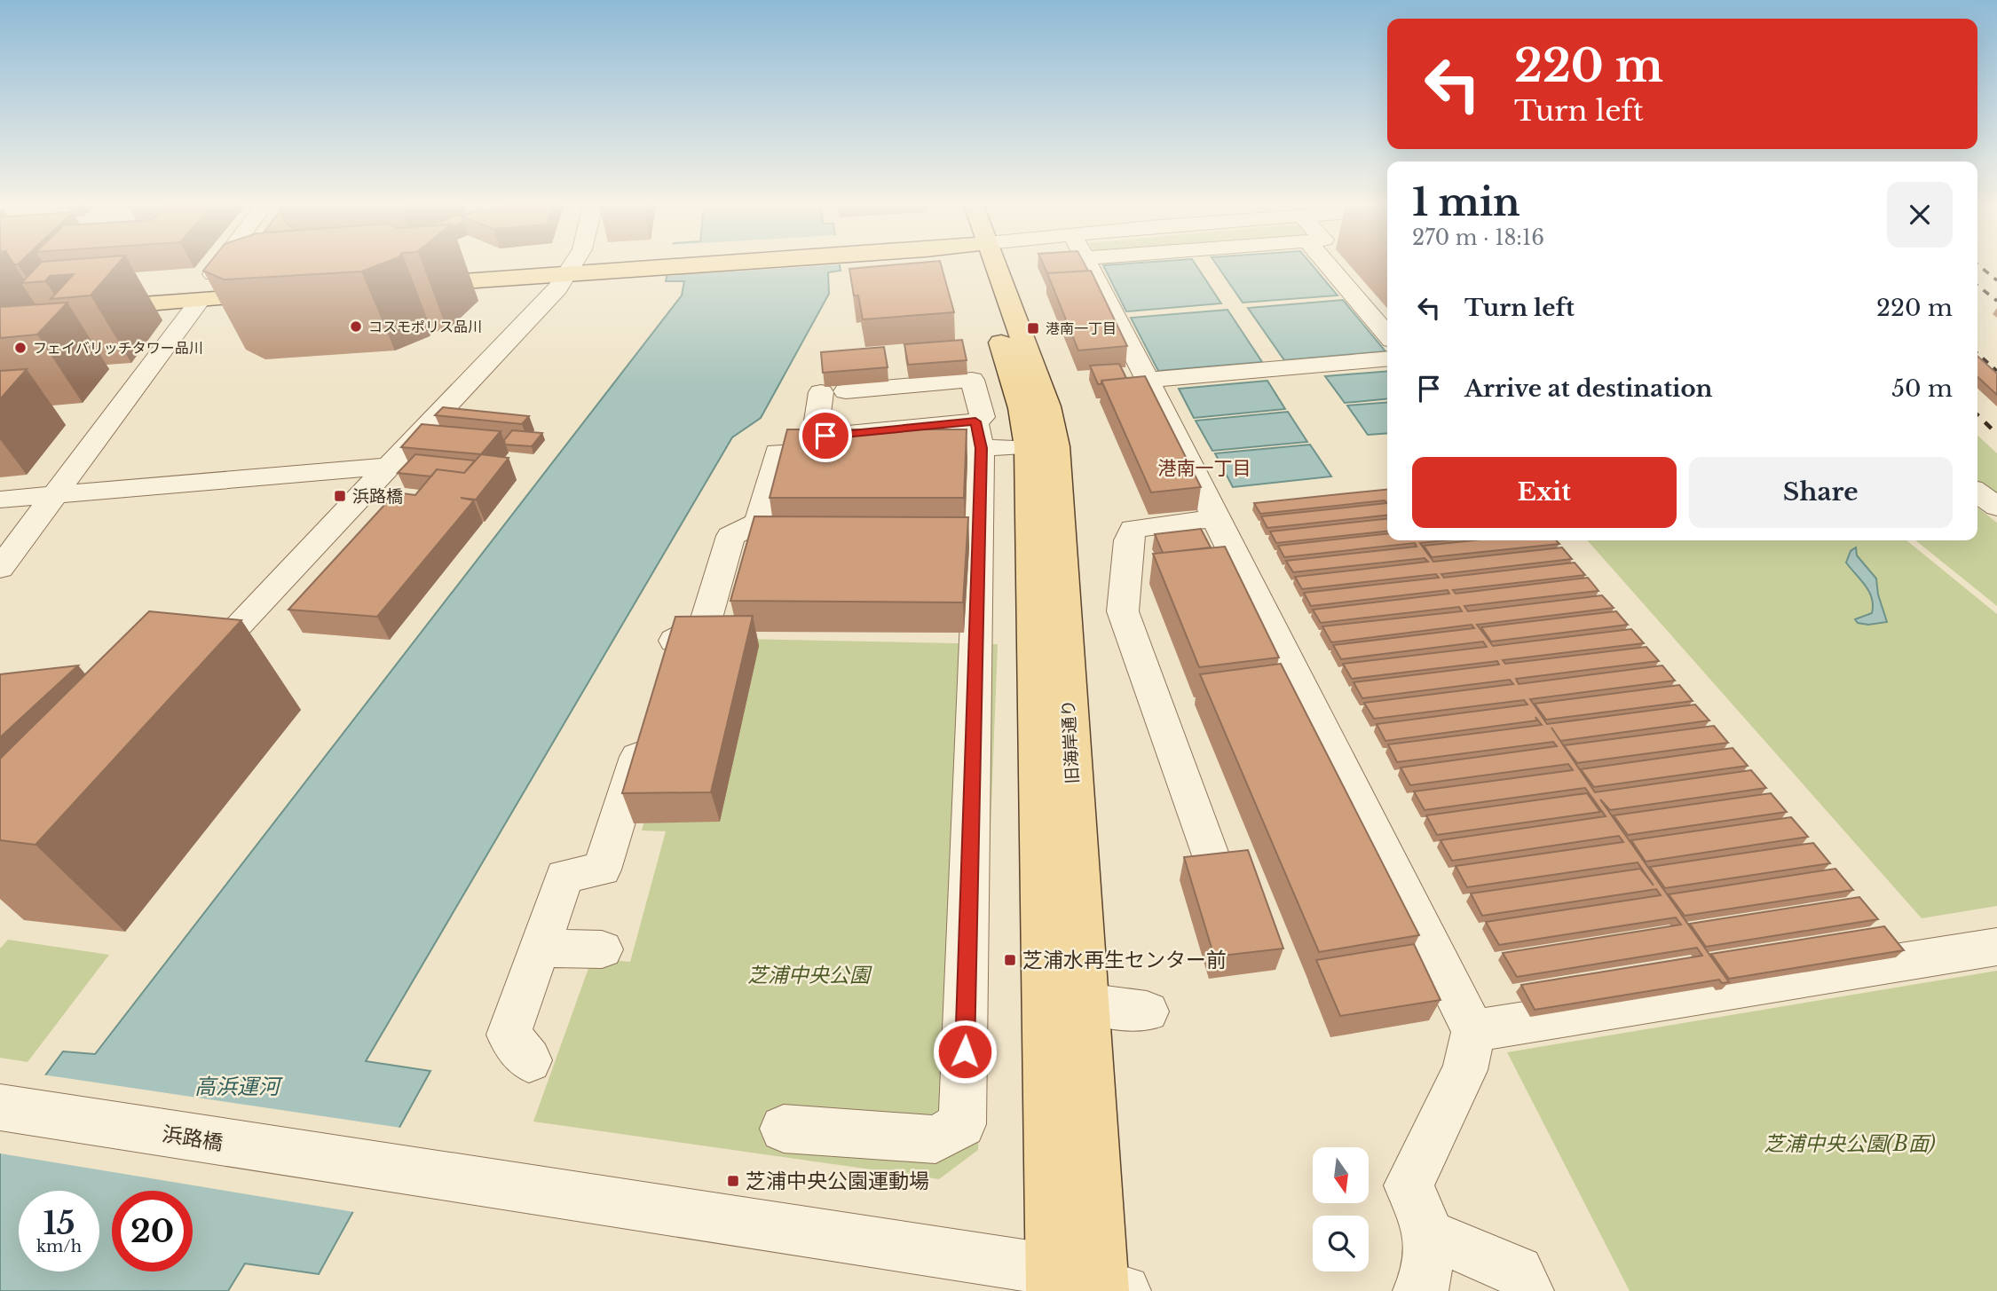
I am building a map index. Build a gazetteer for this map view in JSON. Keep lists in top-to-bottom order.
{
  "streets": {
    "main road": ["旧海岸通り"],
    "street": ["浜路橋"]
  },
  "crossings": [
    ["旧海岸通り", "浜路橋"]
  ],
  "districts": ["港南一丁目"],
  "water": ["高浜運河"],
  "parks": ["芝浦中央公園", "芝浦中央公園(B面)"],
  "places": {
    "other": ["コスモポリス品川", "フェイバリッチタワー品川"],
    "transit": [
      "港南一丁目",
      "浜路橋",
      "芝浦水再生センター前",
      "芝浦中央公園運動場"
    ]
  },
  "north": "bottom",
  "page": {
    "turn": ["220 m", "Turn left"],
    "heading": ["1 min", "270 m · 18:16"],
    "list": [
      {
        "name": "Turn left",
        "value": "220 m"
      },
      {
        "name": "Arrive at destination",
        "value": "50 m"
      }
    ],
    "buttons": ["Exit", "Share"],
    "speed": "15 km/h",
    "limit": "20"
  }
}
